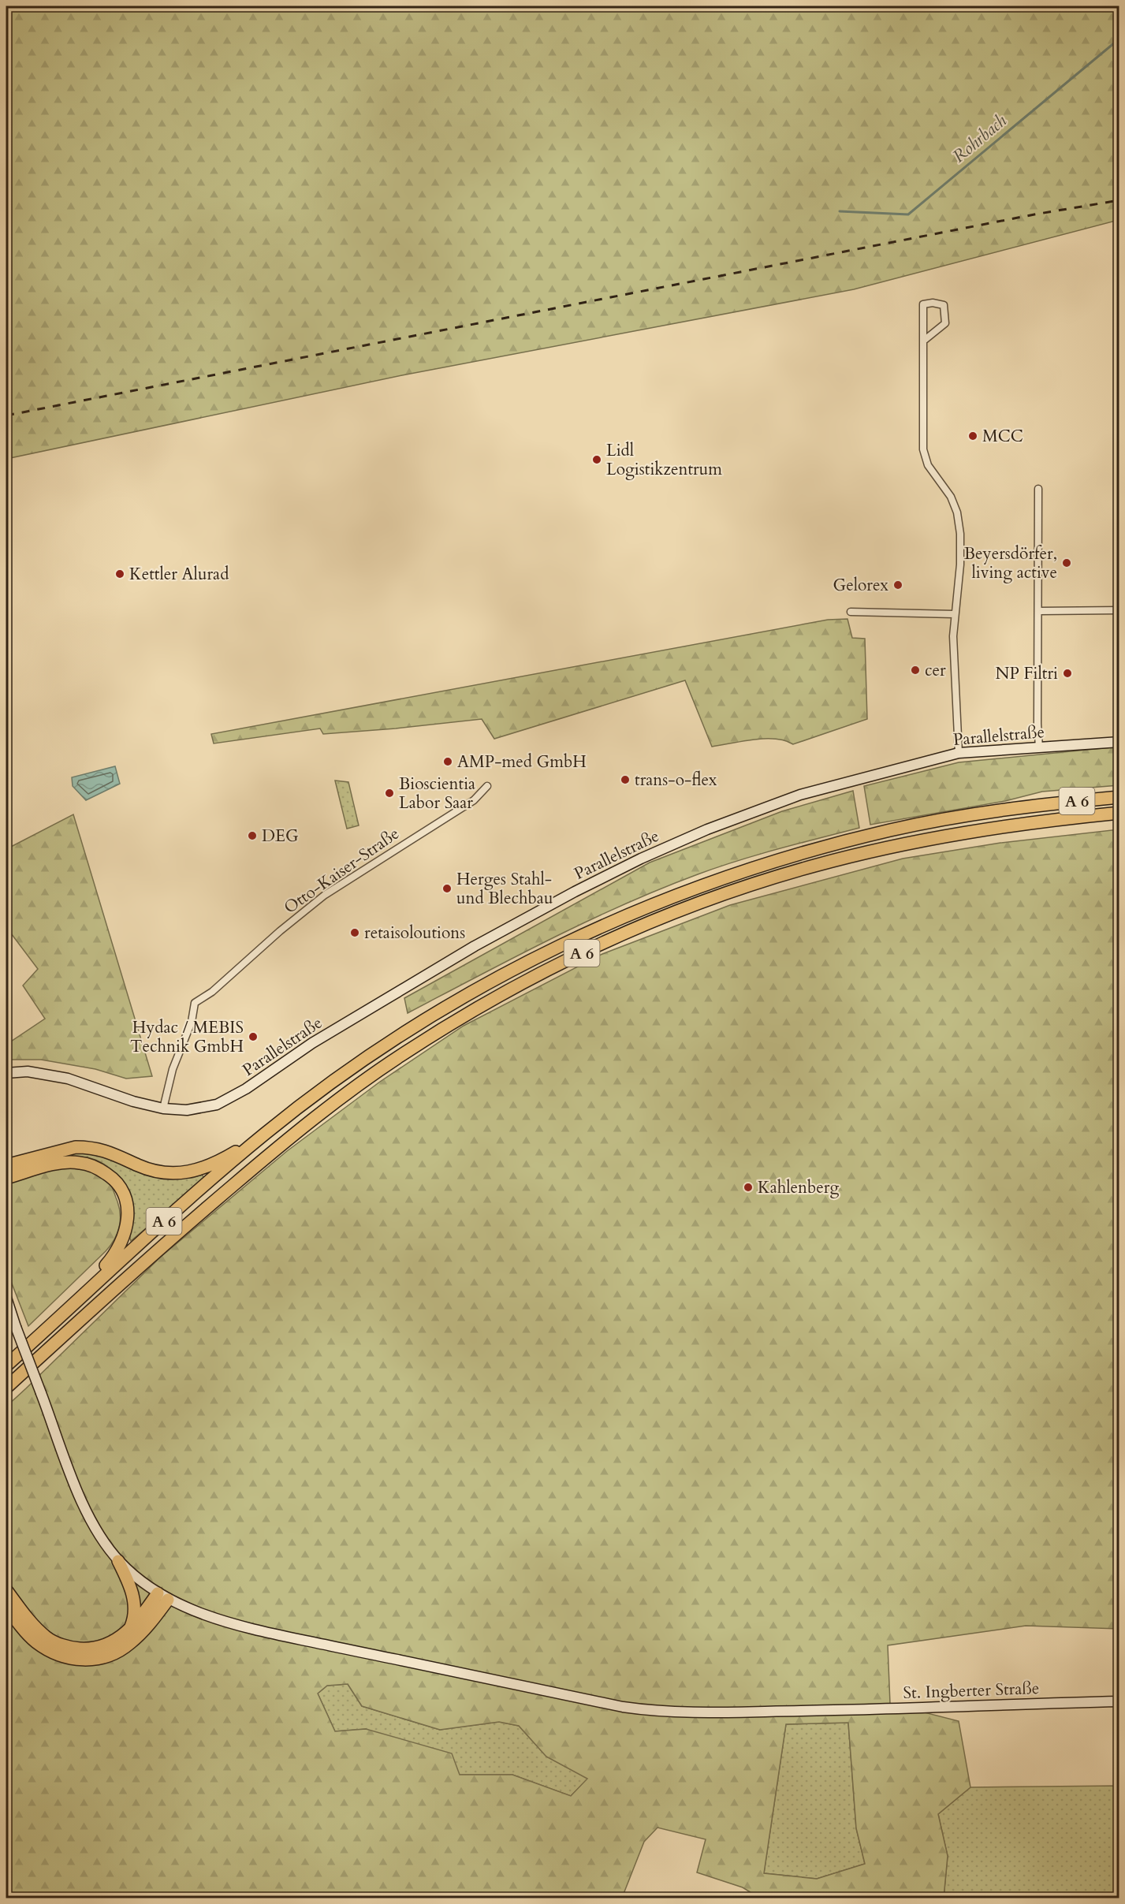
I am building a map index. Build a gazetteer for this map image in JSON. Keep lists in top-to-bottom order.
{
  "streets": {
    "highway": ["A 6"],
    "main road": ["Parallelstraße", "St. Ingberter Straße"],
    "street": ["Otto-Kaiser-Straße"]
  },
  "crossings": [
    ["Parallelstraße", "Otto-Kaiser-Straße"]
  ],
  "water": ["Rohrbach"],
  "places": [
    "MCC",
    "Lidl Logistikzentrum",
    "Beyersdörfer, living active",
    "Kettler Alurad",
    "Gelorex",
    "cer",
    "NP Filtri",
    "AMP-med GmbH",
    "trans-o-flex",
    "Bioscientia Labor Saar",
    "DEG",
    "Herges Stahl- und Blechbau",
    "retaisoloutions",
    "Hydac / MEBIS Technik GmbH",
    "Kahlenberg"
  ]
}
